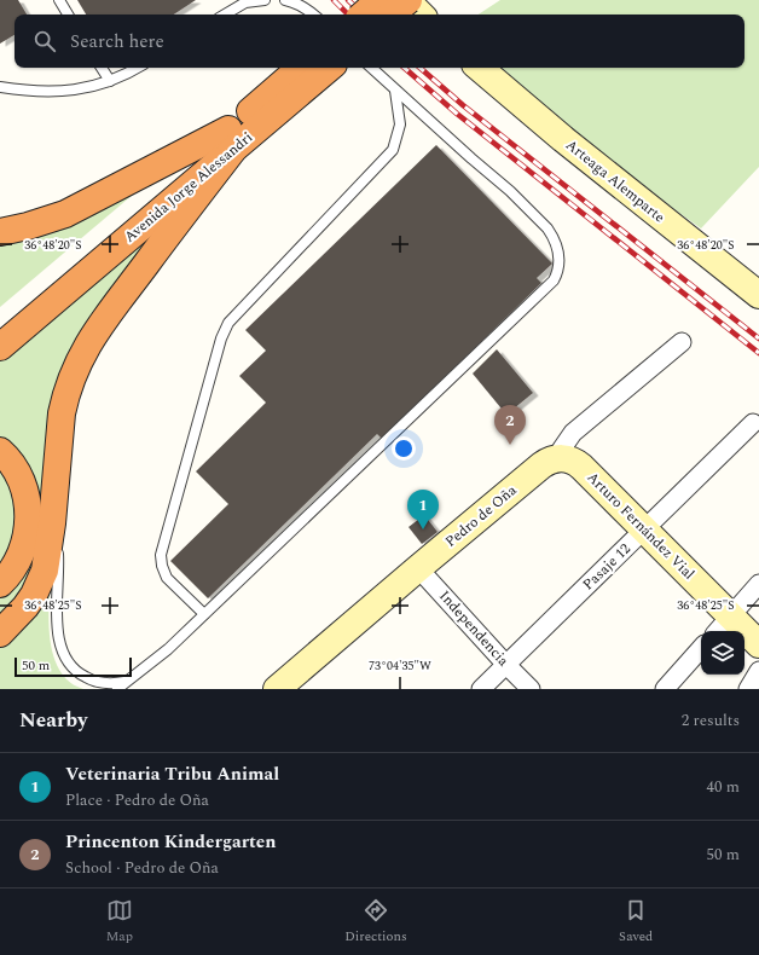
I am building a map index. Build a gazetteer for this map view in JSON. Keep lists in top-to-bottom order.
{
  "streets": {
    "highway": ["Avenida Jorge Alessandri"],
    "street": [
      "Arteaga Alemparte",
      "Pedro de Oña",
      "Arturo Fernández Vial",
      "Pasaje 12",
      "Independencia"
    ]
  },
  "crossings": [
    ["Pedro de Oña", "Arturo Fernández Vial"],
    ["Pedro de Oña", "Independencia"],
    ["Arturo Fernández Vial", "Pasaje 12"],
    ["Pasaje 12", "Independencia"]
  ],
  "scale_bar": "50 m",
  "page": {
    "search": "Search here",
    "pins": ["2", "1"],
    "scale": "50 m",
    "heading": ["Nearby", "2 results"],
    "list": [
      {
        "mark": "1",
        "name": "Veterinaria Tribu Animal",
        "note": "Place · Pedro de Oña",
        "value": "40 m"
      },
      {
        "mark": "2",
        "name": "Princenton Kindergarten",
        "note": "School · Pedro de Oña",
        "value": "50 m"
      }
    ],
    "nav": ["Map", "Directions", "Saved"]
  },
  "coordinates": ["36°48'20\"S", "36°48'25\"S", "73°04'35\"W"]
}
